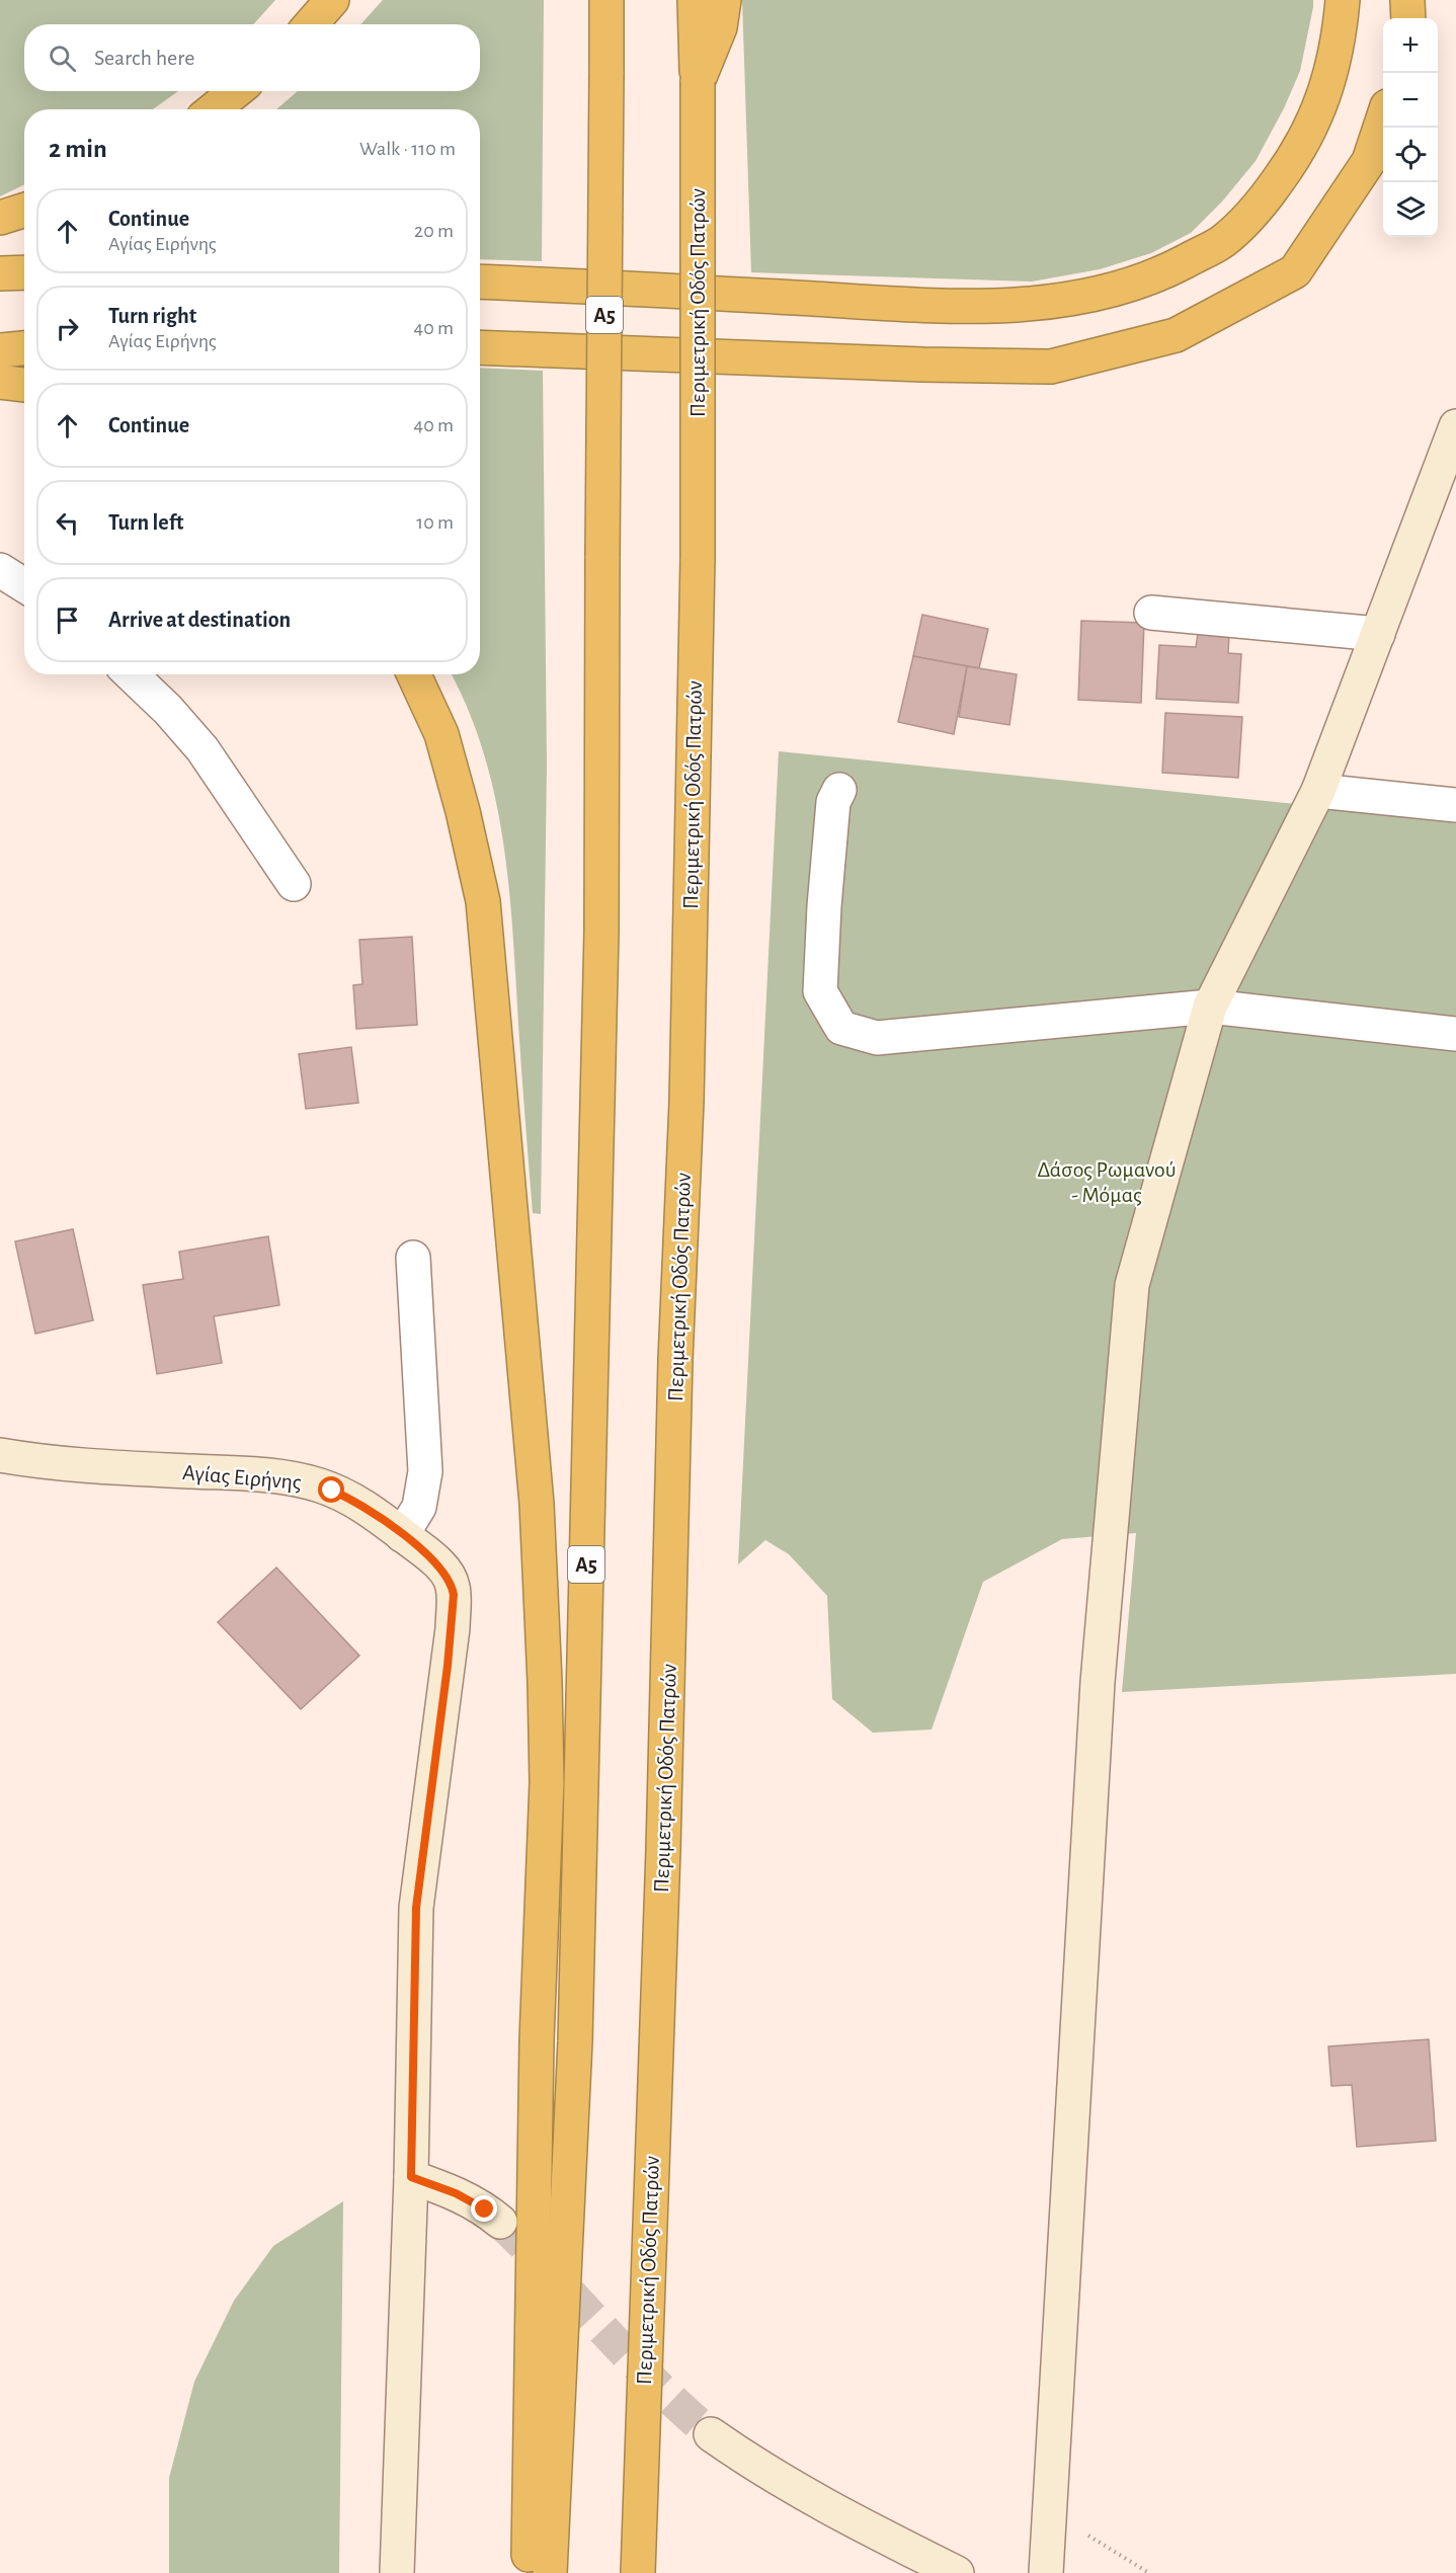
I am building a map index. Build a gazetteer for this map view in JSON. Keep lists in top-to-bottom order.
{
  "streets": {
    "highway": ["Περιμετρική Οδός Πατρών", "Α5"],
    "street": ["Αγίας Ειρήνης"]
  },
  "parks": ["Δάσος Ρωμανού - Μόμας"],
  "page": {
    "map_buttons": ["+", "−"],
    "search": "Search here",
    "heading": ["2 min", "Walk · 110 m"],
    "list": [
      ["Continue", "Αγίας Ειρήνης", "20 m"],
      ["Turn right", "Αγίας Ειρήνης", "40 m"],
      ["Continue", "40 m"],
      ["Turn left", "10 m"],
      "Arrive at destination"
    ]
  }
}
